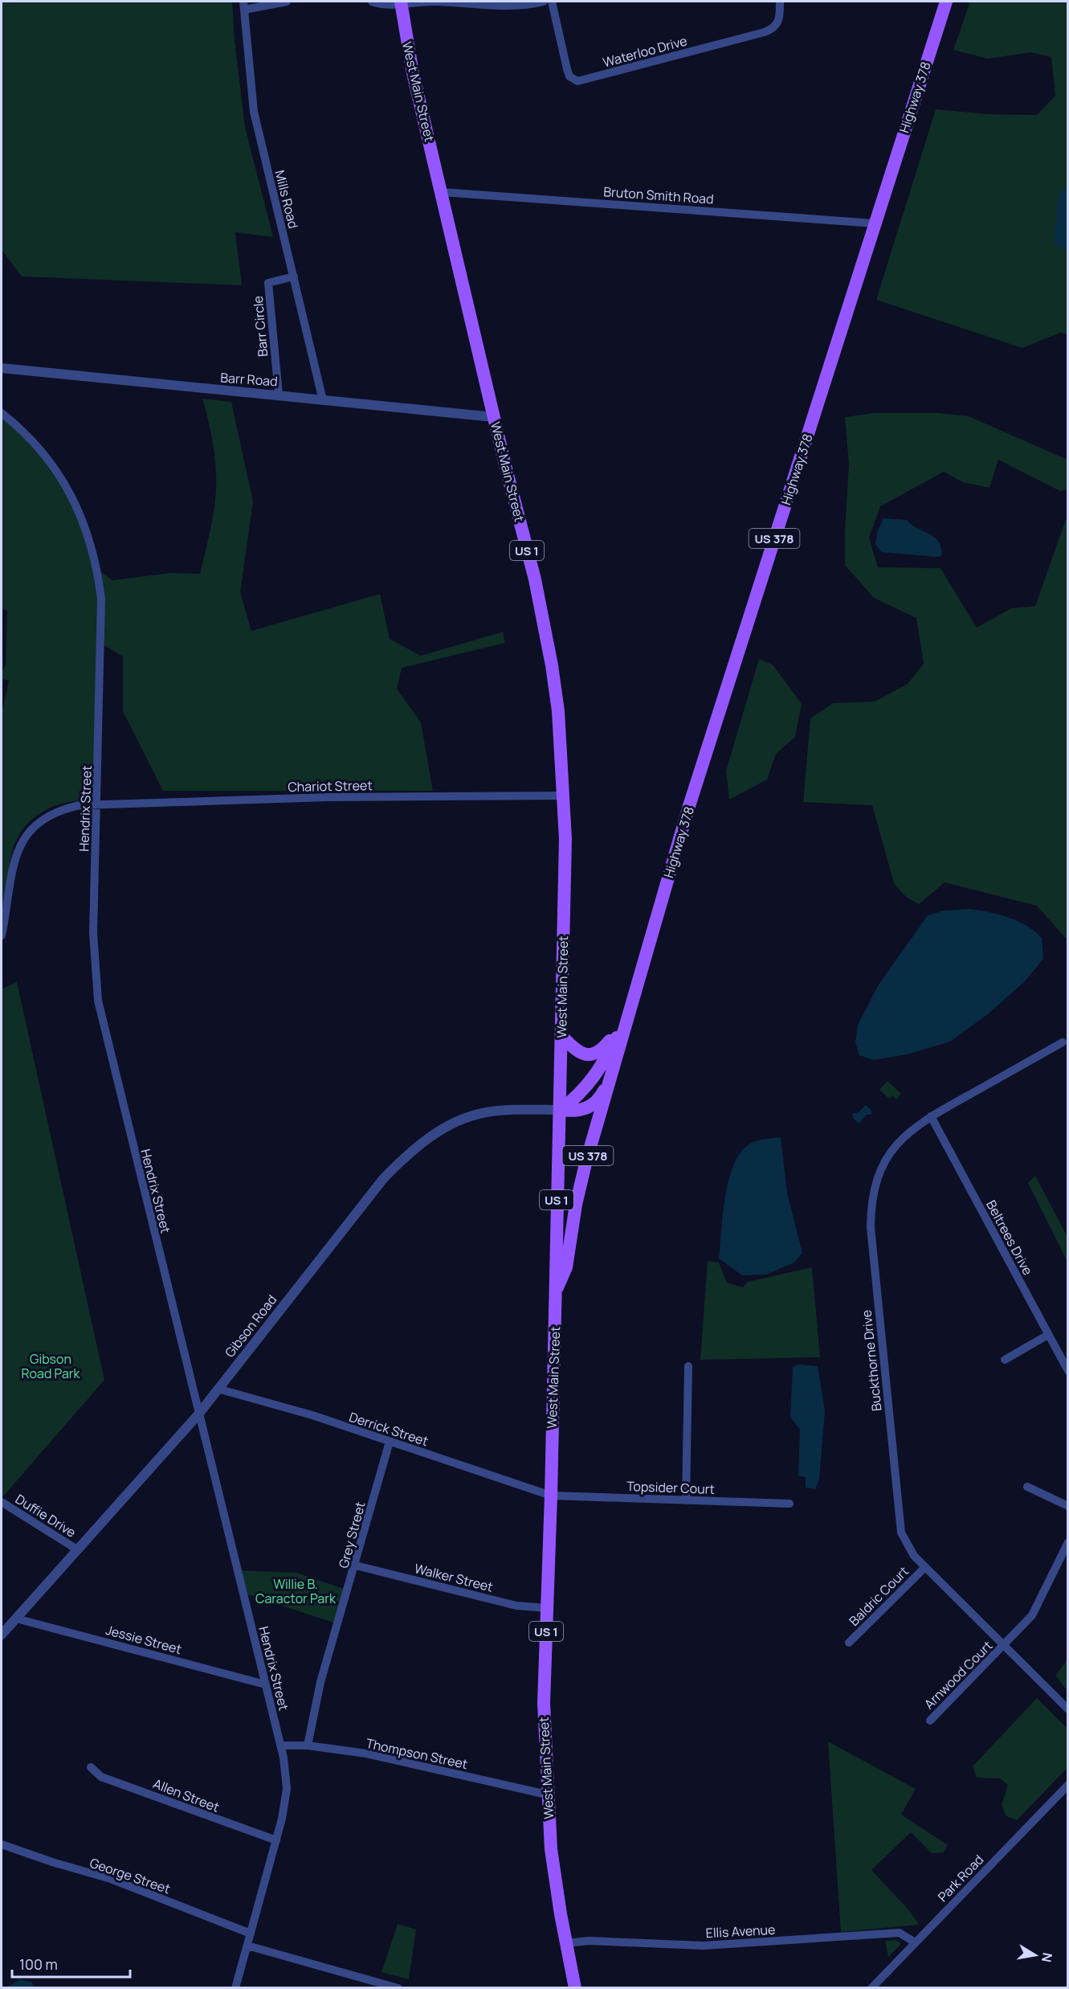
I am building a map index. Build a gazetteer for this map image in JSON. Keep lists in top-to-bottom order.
{
  "streets": {
    "main road": [
      "West Main Street",
      "Highway 378",
      "US 378",
      "US 1"
    ],
    "street": [
      "Waterloo Drive",
      "Bruton Smith Road",
      "Mills Road",
      "Barr Circle",
      "Barr Road",
      "Chariot Street",
      "Hendrix Street",
      "Beltrees Drive",
      "Gibson Road",
      "Buckthorne Drive",
      "Derrick Street",
      "Topsider Court",
      "Duffie Drive",
      "Grey Street",
      "Walker Street",
      "Baldric Court",
      "Jessie Street",
      "Arnwood Court",
      "Thompson Street",
      "Allen Street",
      "George Street",
      "Park Road",
      "Ellis Avenue"
    ]
  },
  "crossings": [
    ["West Main Street", "Bruton Smith Road"],
    ["West Main Street", "Barr Road"],
    ["West Main Street", "US 378"],
    ["West Main Street", "Chariot Street"],
    ["West Main Street", "Gibson Road"],
    ["West Main Street", "Derrick Street"],
    ["West Main Street", "Topsider Court"],
    ["West Main Street", "Walker Street"],
    ["West Main Street", "Thompson Street"],
    ["West Main Street", "Ellis Avenue"],
    ["Highway 378", "Bruton Smith Road"],
    ["Highway 378", "US 378"],
    ["Mills Road", "Barr Circle"],
    ["Mills Road", "Barr Road"],
    ["Barr Circle", "Barr Road"],
    ["US 378", "Gibson Road"],
    ["Chariot Street", "Hendrix Street"],
    ["Hendrix Street", "Gibson Road"],
    ["Hendrix Street", "Jessie Street"],
    ["Hendrix Street", "Thompson Street"],
    ["Hendrix Street", "Allen Street"],
    ["Hendrix Street", "George Street"],
    ["Beltrees Drive", "Buckthorne Drive"],
    ["Gibson Road", "Derrick Street"],
    ["Gibson Road", "Duffie Drive"],
    ["Gibson Road", "Jessie Street"],
    ["Buckthorne Drive", "Baldric Court"],
    ["Buckthorne Drive", "Arnwood Court"],
    ["Derrick Street", "Topsider Court"],
    ["Derrick Street", "Grey Street"],
    ["Grey Street", "Walker Street"],
    ["Grey Street", "Thompson Street"],
    ["Park Road", "Ellis Avenue"]
  ],
  "parks": ["Gibson Road Park", "Willie B. Caractor Park"],
  "scale_bar": "100 m",
  "north": "right"
}
